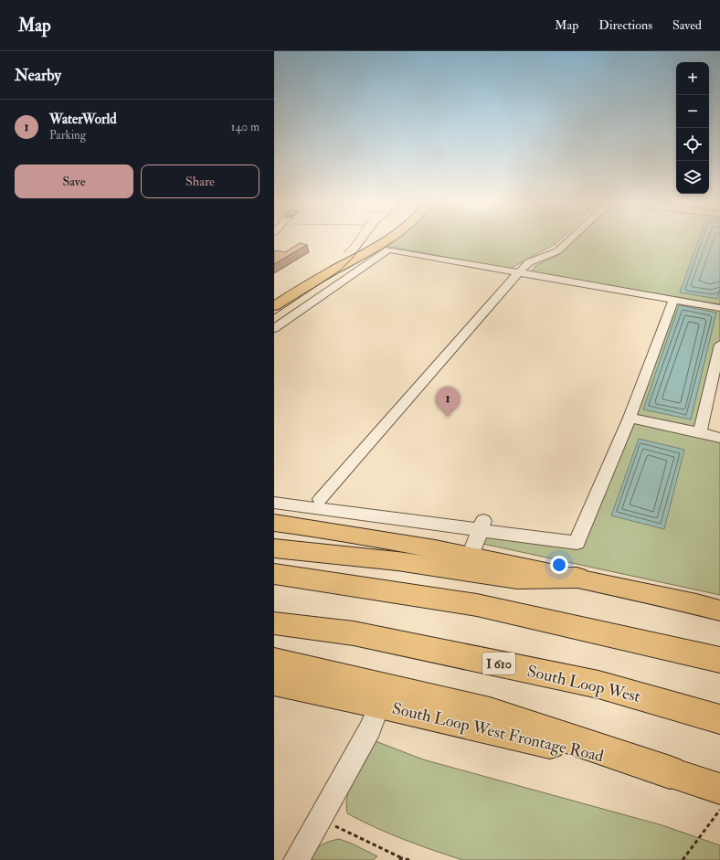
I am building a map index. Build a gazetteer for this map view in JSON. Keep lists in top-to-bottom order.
{
  "streets": {
    "highway": ["I 610", "South Loop West"],
    "main road": ["South Loop West Frontage Road"]
  },
  "page": {
    "header": "Map",
    "nav": ["Map", "Directions", "Saved"],
    "heading": "Nearby",
    "map_buttons": ["+", "−"],
    "list": [
      {
        "mark": "1",
        "name": "WaterWorld",
        "note": "Parking",
        "value": "140 m"
      }
    ],
    "buttons": ["Save", "Share"],
    "pins": "1"
  }
}
